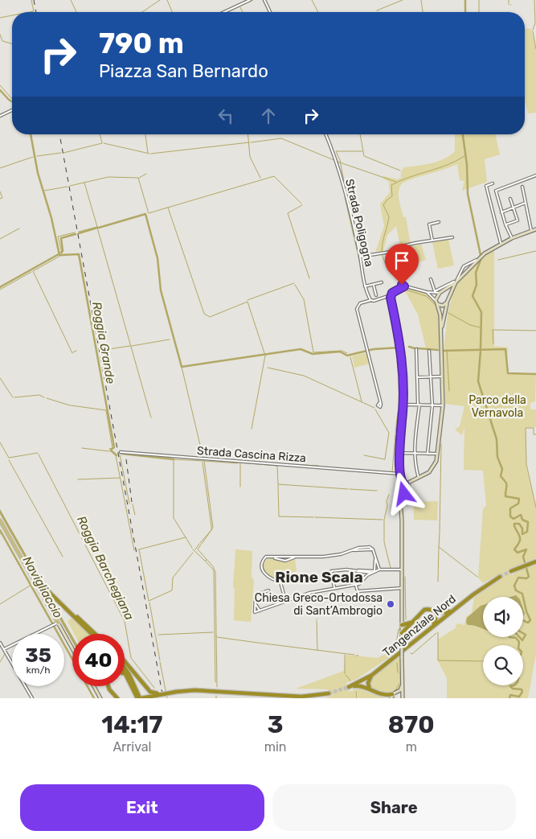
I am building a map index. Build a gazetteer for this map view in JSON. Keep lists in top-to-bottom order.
{
  "streets": {
    "highway": ["Tangenziale Nord"],
    "street": ["Strada Poligogna", "Strada Cascina Rizza"]
  },
  "districts": ["Rione Scala"],
  "water": ["Roggia Grande", "Roggia Barchegiana", "Navigliaccio"],
  "parks": ["Parco della Vernavola"],
  "places": ["Chiesa Greco-Ortodossa di Sant’Ambrogio"],
  "page": {
    "turn": ["790 m", "Piazza San Bernardo"],
    "speed": "35 km/h",
    "limit": "40",
    "eta": [
      "14:17",
      "Arrival",
      "3",
      "min",
      "870",
      "m"
    ],
    "buttons": ["Exit", "Share"]
  }
}
